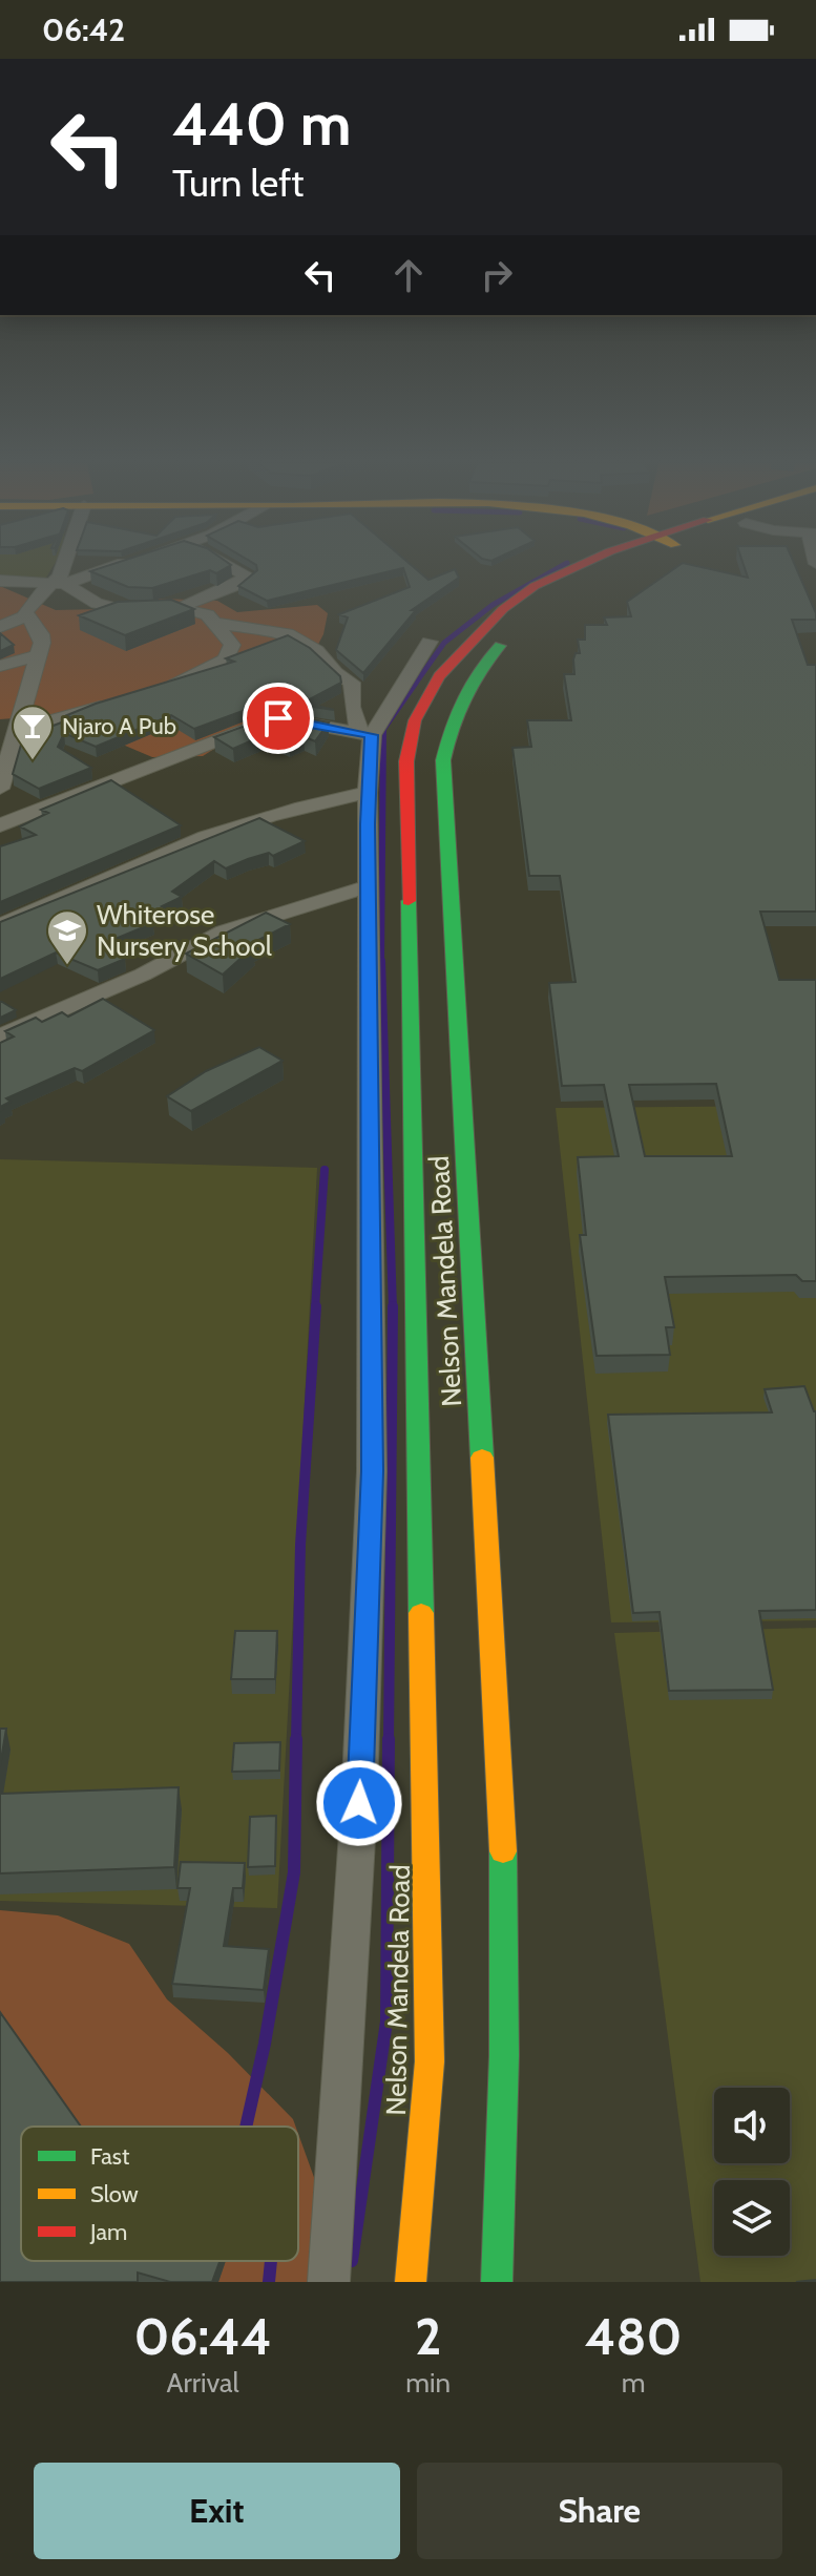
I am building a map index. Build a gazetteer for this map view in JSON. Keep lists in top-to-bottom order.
{
  "streets": {
    "main road": ["Nelson Mandela Road"]
  },
  "places": {
    "bar": ["Njaro A Pub"],
    "school or university": ["Whiterose Nursery School"]
  },
  "legend": ["Fast", "Slow", "Jam"],
  "page": {
    "status": "06:42",
    "turn": ["440 m", "Turn left"],
    "eta": [
      "06:44",
      "Arrival",
      "2",
      "min",
      "480",
      "m"
    ],
    "buttons": ["Exit", "Share"]
  }
}
